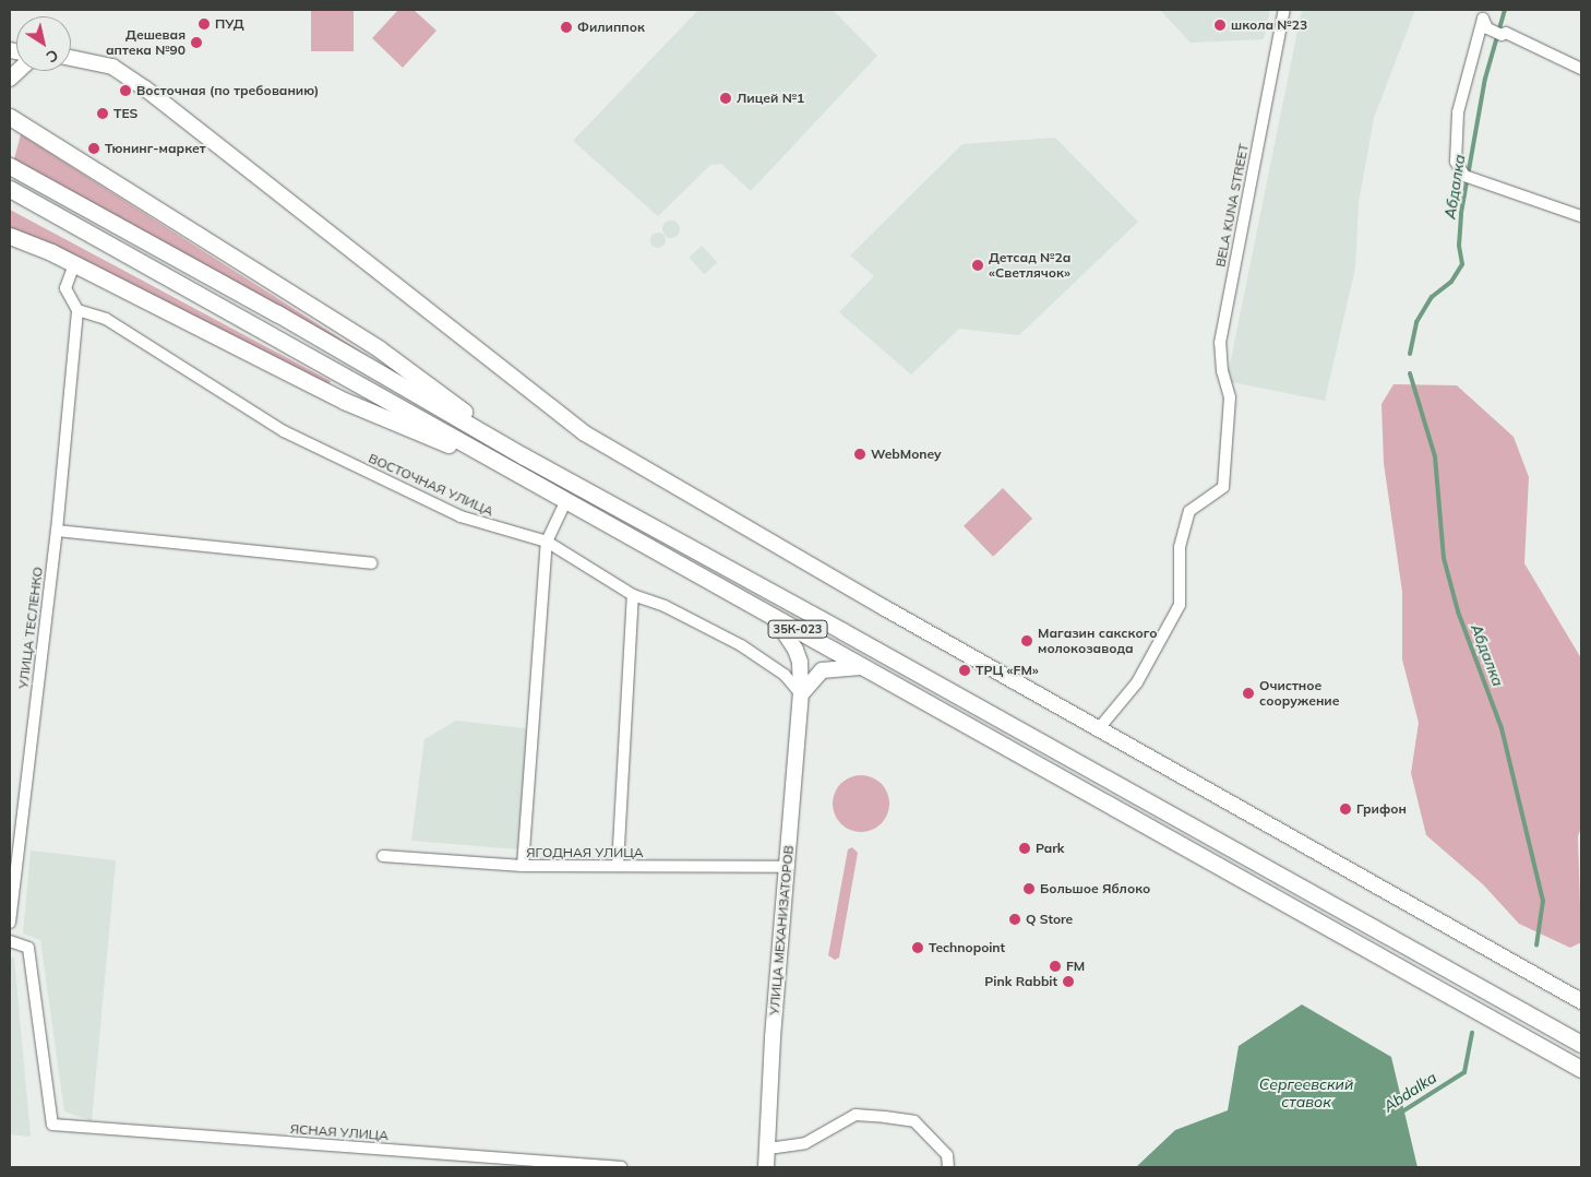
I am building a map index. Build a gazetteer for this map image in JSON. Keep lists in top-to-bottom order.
{
  "streets": {
    "main road": ["35К-023"],
    "street": [
      "ВОСТОЧНАЯ УЛИЦА",
      "УЛИЦА ТЕСЛЕНКО",
      "ЯГОДНАЯ УЛИЦА",
      "УЛИЦА МЕХАНИЗАТОРОВ",
      "ЯСНАЯ УЛИЦА"
    ]
  },
  "crossings": [
    ["ВОСТОЧНАЯ УЛИЦА", "УЛИЦА ТЕСЛЕНКО"],
    ["ВОСТОЧНАЯ УЛИЦА", "УЛИЦА МЕХАНИЗАТОРОВ"],
    ["35К-023", "УЛИЦА МЕХАНИЗАТОРОВ"],
    ["ЯГОДНАЯ УЛИЦА", "УЛИЦА МЕХАНИЗАТОРОВ"]
  ],
  "water": ["Абдалка", "Сергеевский ставок", "Abdalka"],
  "places": [
    "ПУД",
    "школа №23",
    "Филиппок",
    "Дешевая аптека №90",
    "Восточная (по требованию)",
    "Лицей №1",
    "TES",
    "Тюнинг-маркет",
    "Детсад №2а «Светлячок»",
    "WebMoney",
    "Магазин сакского молокозавода",
    "ТРЦ «FM»",
    "Очистное сооружение",
    "Грифон",
    "Park",
    "Большое Яблоко",
    "Q Store",
    "Technopoint",
    "FM",
    "Pink Rabbit"
  ],
  "north": "bottom right"
}
